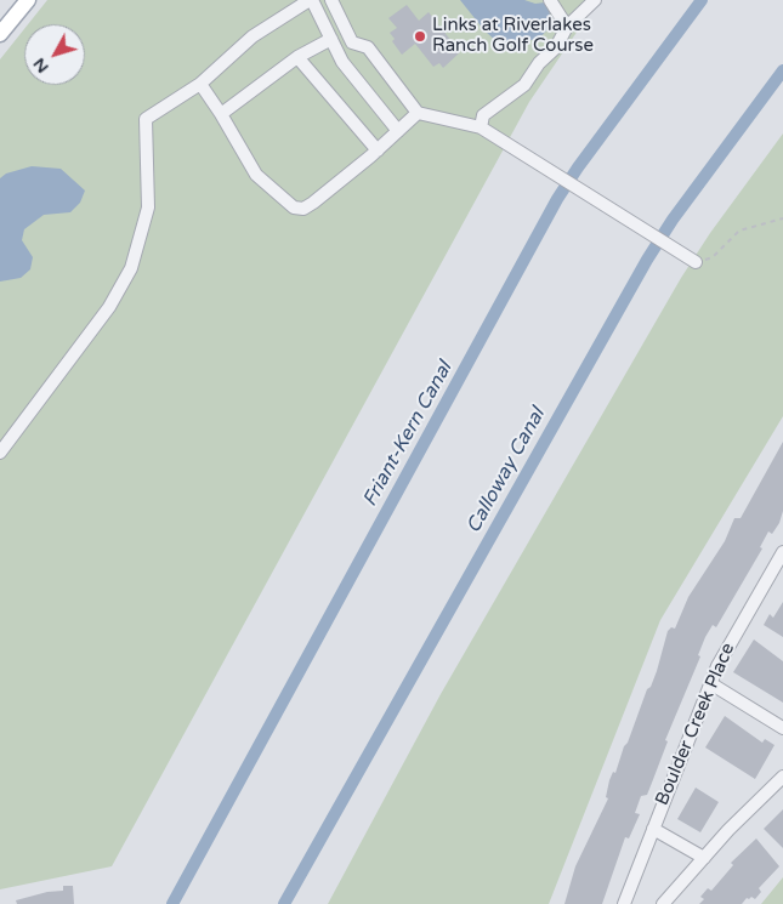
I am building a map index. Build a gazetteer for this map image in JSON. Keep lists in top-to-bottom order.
{
  "streets": {
    "street": ["Boulder Creek Place"]
  },
  "water": ["Friant-Kern Canal", "Calloway Canal"],
  "places": ["Links at Riverlakes Ranch Golf Course"],
  "north": "bottom left"
}
